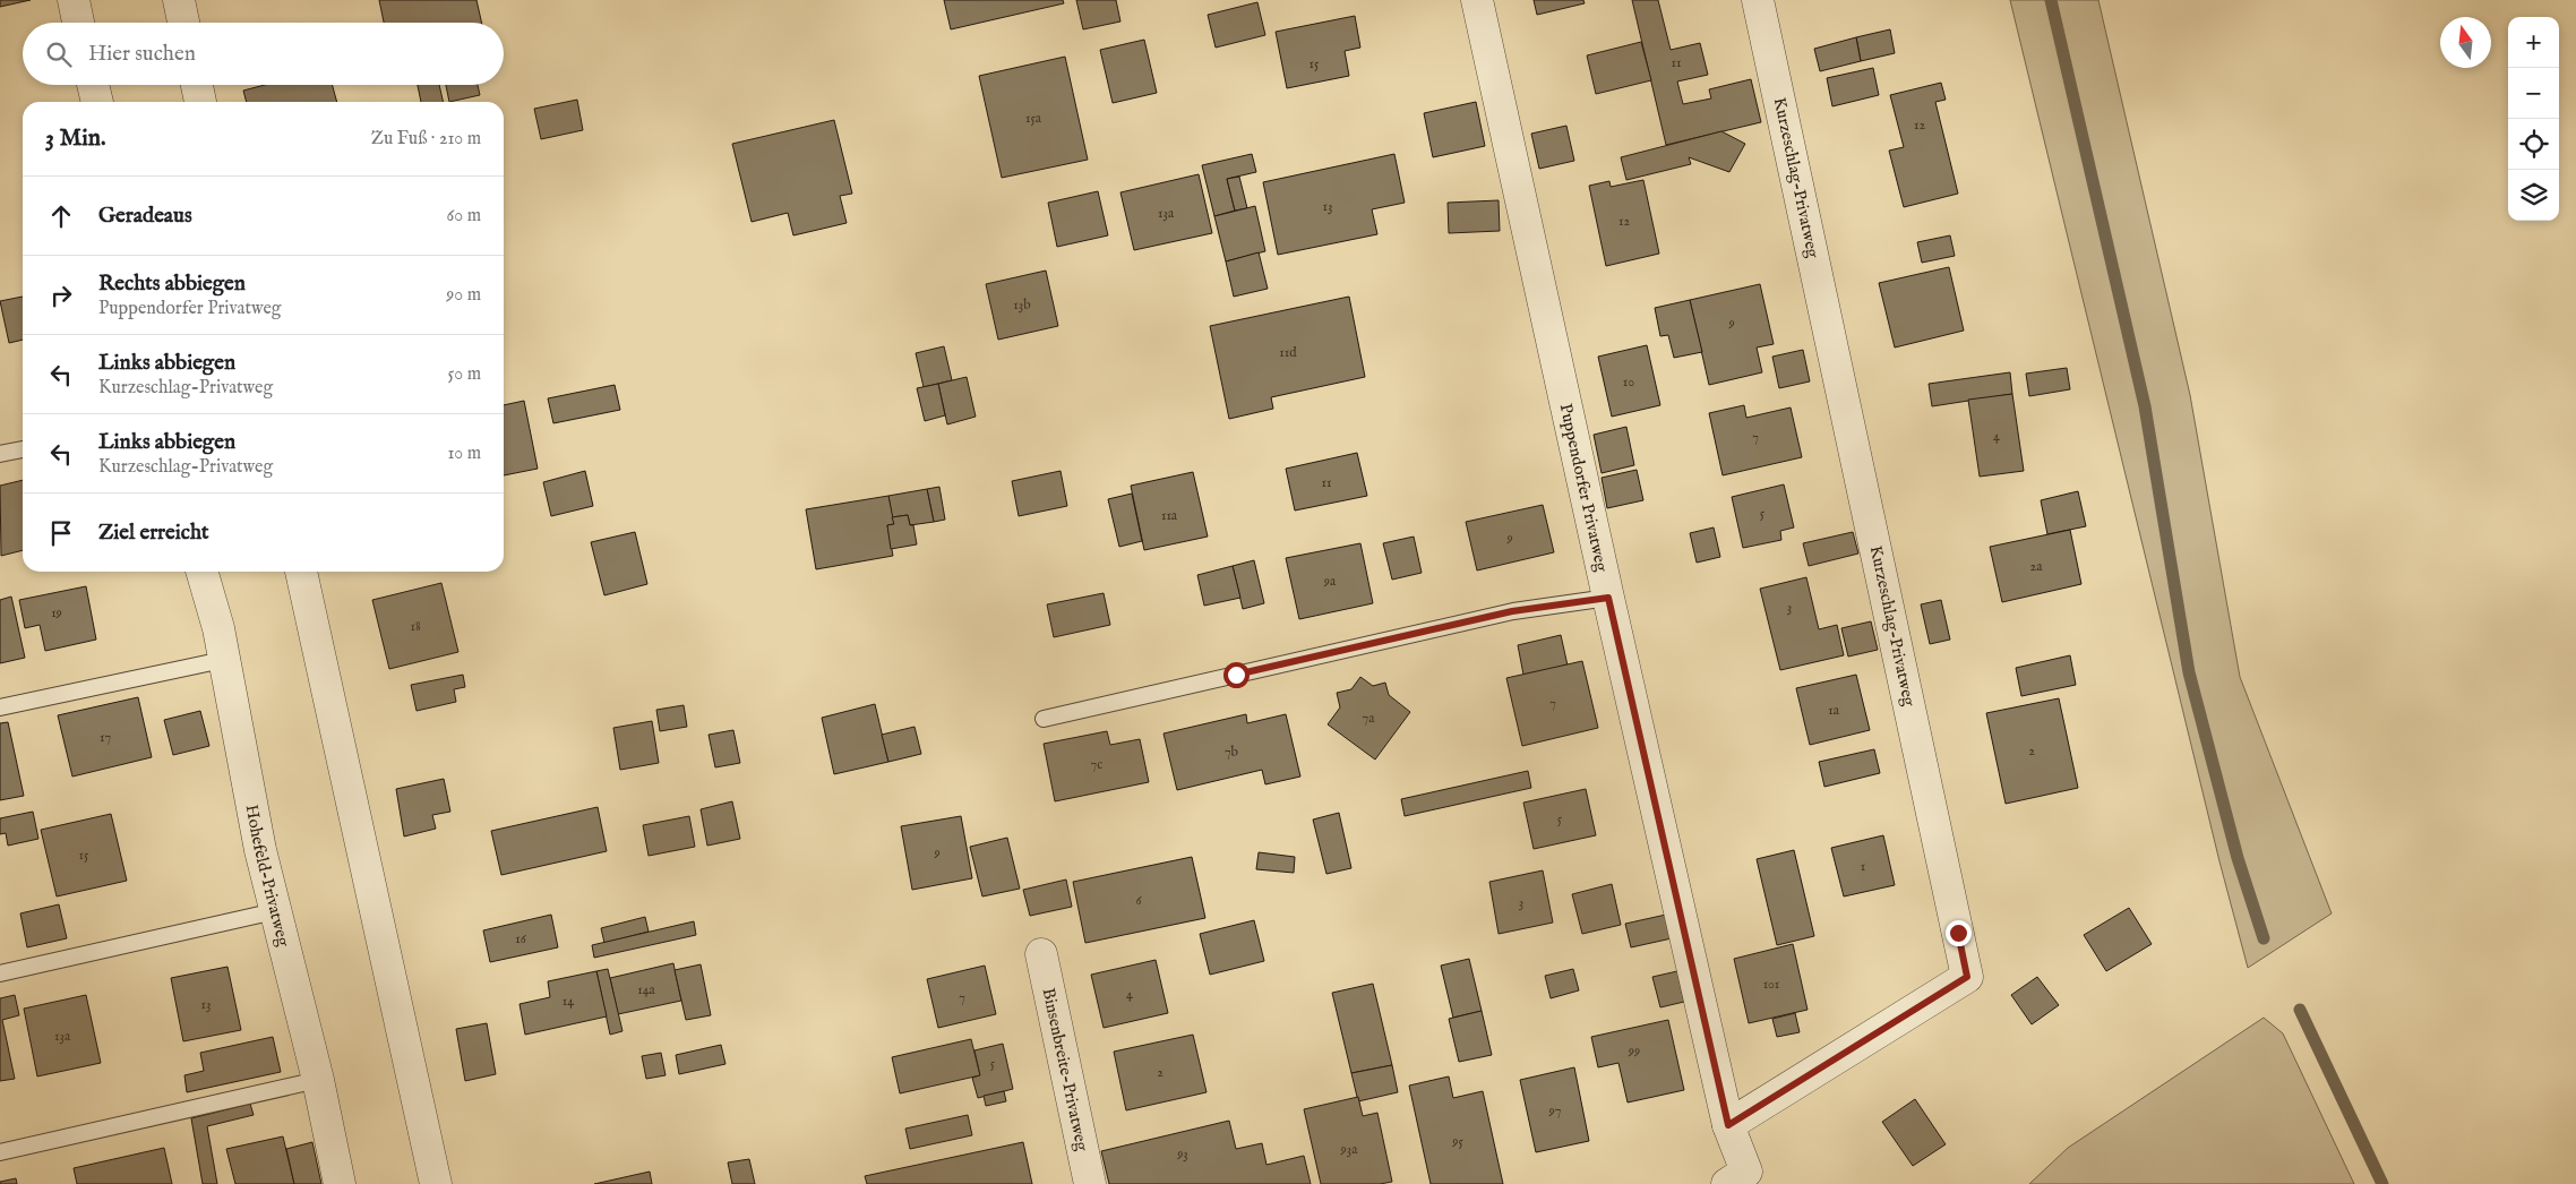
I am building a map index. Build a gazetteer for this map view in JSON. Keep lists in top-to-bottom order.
{
  "streets": {
    "street": [
      "Kurzeschlag-Privatweg",
      "Puppendorfer Privatweg",
      "Hohefeld-Privatweg",
      "Binsenbreite-Privatweg"
    ]
  },
  "crossings": [
    ["Kurzeschlag-Privatweg", "Puppendorfer Privatweg"]
  ],
  "house_numbers": [
    "11",
    "15",
    "15a",
    "12",
    "13",
    "13a",
    "12",
    "13b",
    "9",
    "11d",
    "10",
    "4",
    "7",
    "11",
    "5",
    "11a",
    "9",
    "2a",
    "9a",
    "3",
    "19",
    "18",
    "7",
    "1a",
    "7a",
    "17",
    "2",
    "7b",
    "7c",
    "5",
    "9",
    "15",
    "1",
    "6",
    "3",
    "16",
    "101",
    "14a",
    "4",
    "7",
    "14",
    "13",
    "13a",
    "99",
    "5",
    "2",
    "97",
    "95",
    "93a",
    "93"
  ],
  "north": "top",
  "page": {
    "map_buttons": ["+", "−"],
    "search": "Hier suchen",
    "heading": ["3 Min.", "Zu Fuß · 210 m"],
    "list": [
      ["Geradeaus", "60 m"],
      ["Rechts abbiegen", "Puppendorfer Privatweg", "90 m"],
      ["Links abbiegen", "Kurzeschlag-Privatweg", "50 m"],
      ["Links abbiegen", "Kurzeschlag-Privatweg", "10 m"],
      "Ziel erreicht"
    ]
  }
}
